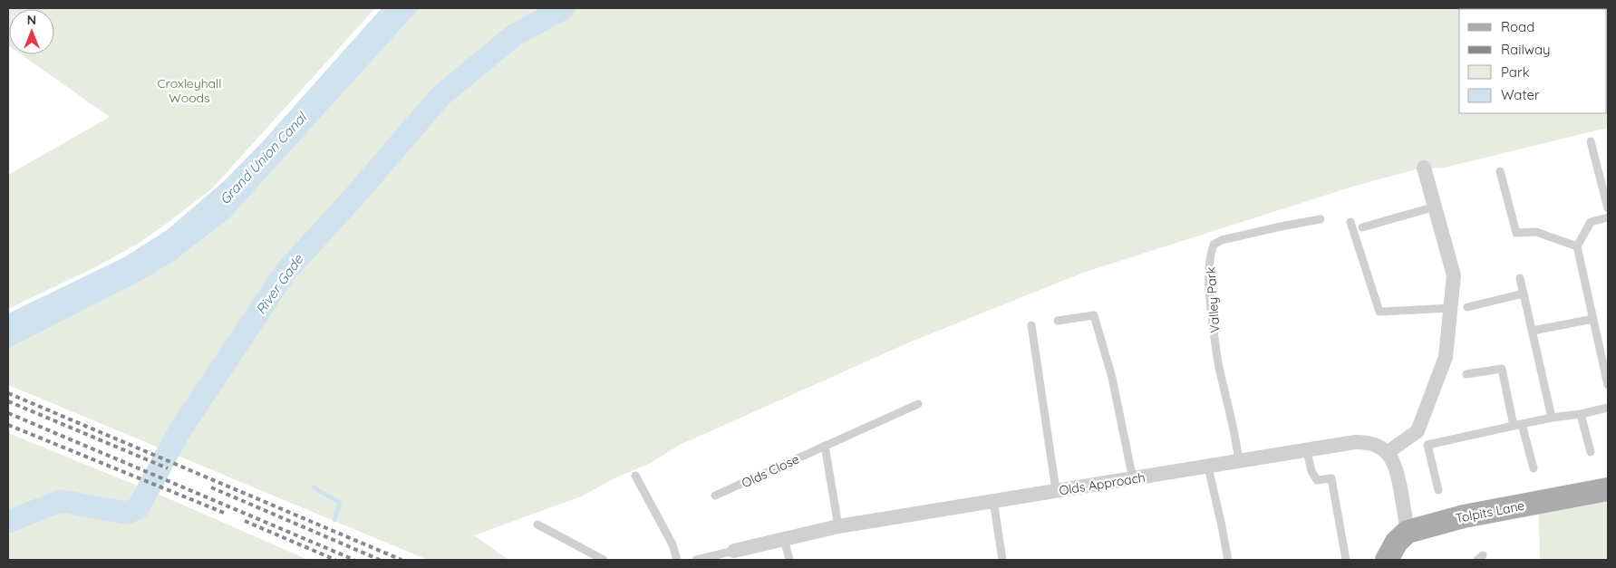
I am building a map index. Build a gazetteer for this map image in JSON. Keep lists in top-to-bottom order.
{
  "streets": {
    "main road": ["Tolpits Lane"],
    "street": ["Olds Approach"],
    "lane": ["Valley Park", "Olds Close"]
  },
  "crossings": [
    ["Valley Park", "Olds Approach"]
  ],
  "water": ["Grand Union Canal", "River Gade"],
  "parks": ["Croxleyhall Woods"],
  "legend": [
    "Road",
    "Railway",
    "Park",
    "Water"
  ],
  "north": "top"
}
